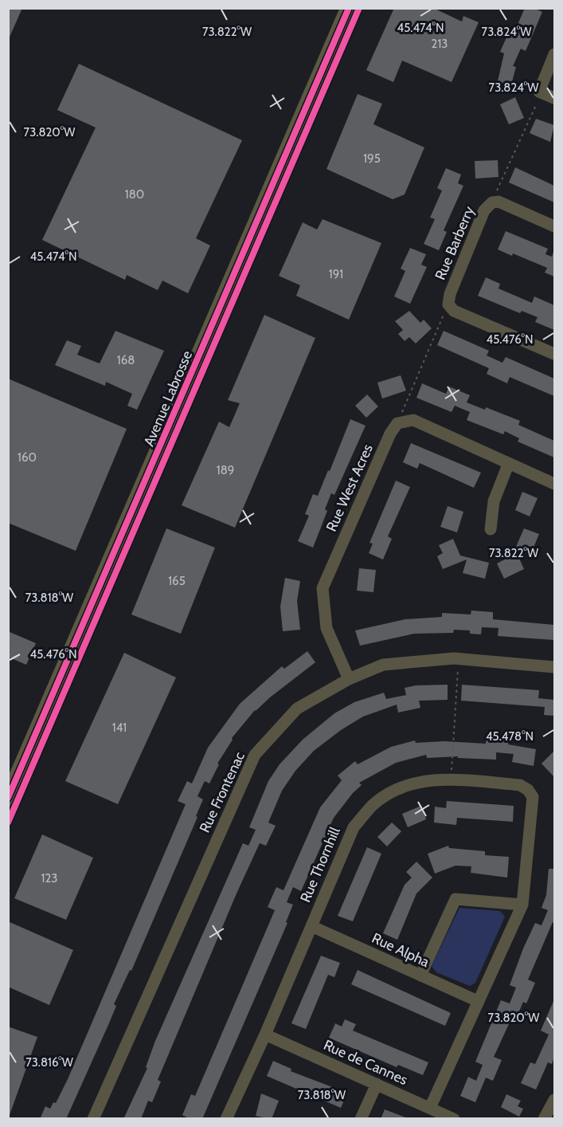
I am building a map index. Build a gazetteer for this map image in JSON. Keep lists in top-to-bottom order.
{
  "streets": {
    "street": [
      "Rue Barberry",
      "Avenue Labrosse",
      "Rue West Acres",
      "Rue Frontenac",
      "Rue Thornhill",
      "Rue Alpha",
      "Rue de Cannes"
    ]
  },
  "crossings": [
    ["Rue West Acres", "Rue Frontenac"],
    ["Rue Thornhill", "Rue Alpha"],
    ["Rue Thornhill", "Rue de Cannes"]
  ],
  "house_numbers": [
    "213",
    "195",
    "180",
    "191",
    "168",
    "160",
    "189",
    "165",
    "141",
    "123"
  ],
  "coordinates": [
    "45.474°N",
    "73.822°W",
    "73.824°W",
    "73.820°W",
    "45.476°N",
    "73.818°W",
    "45.478°N",
    "73.816°W"
  ]
}
